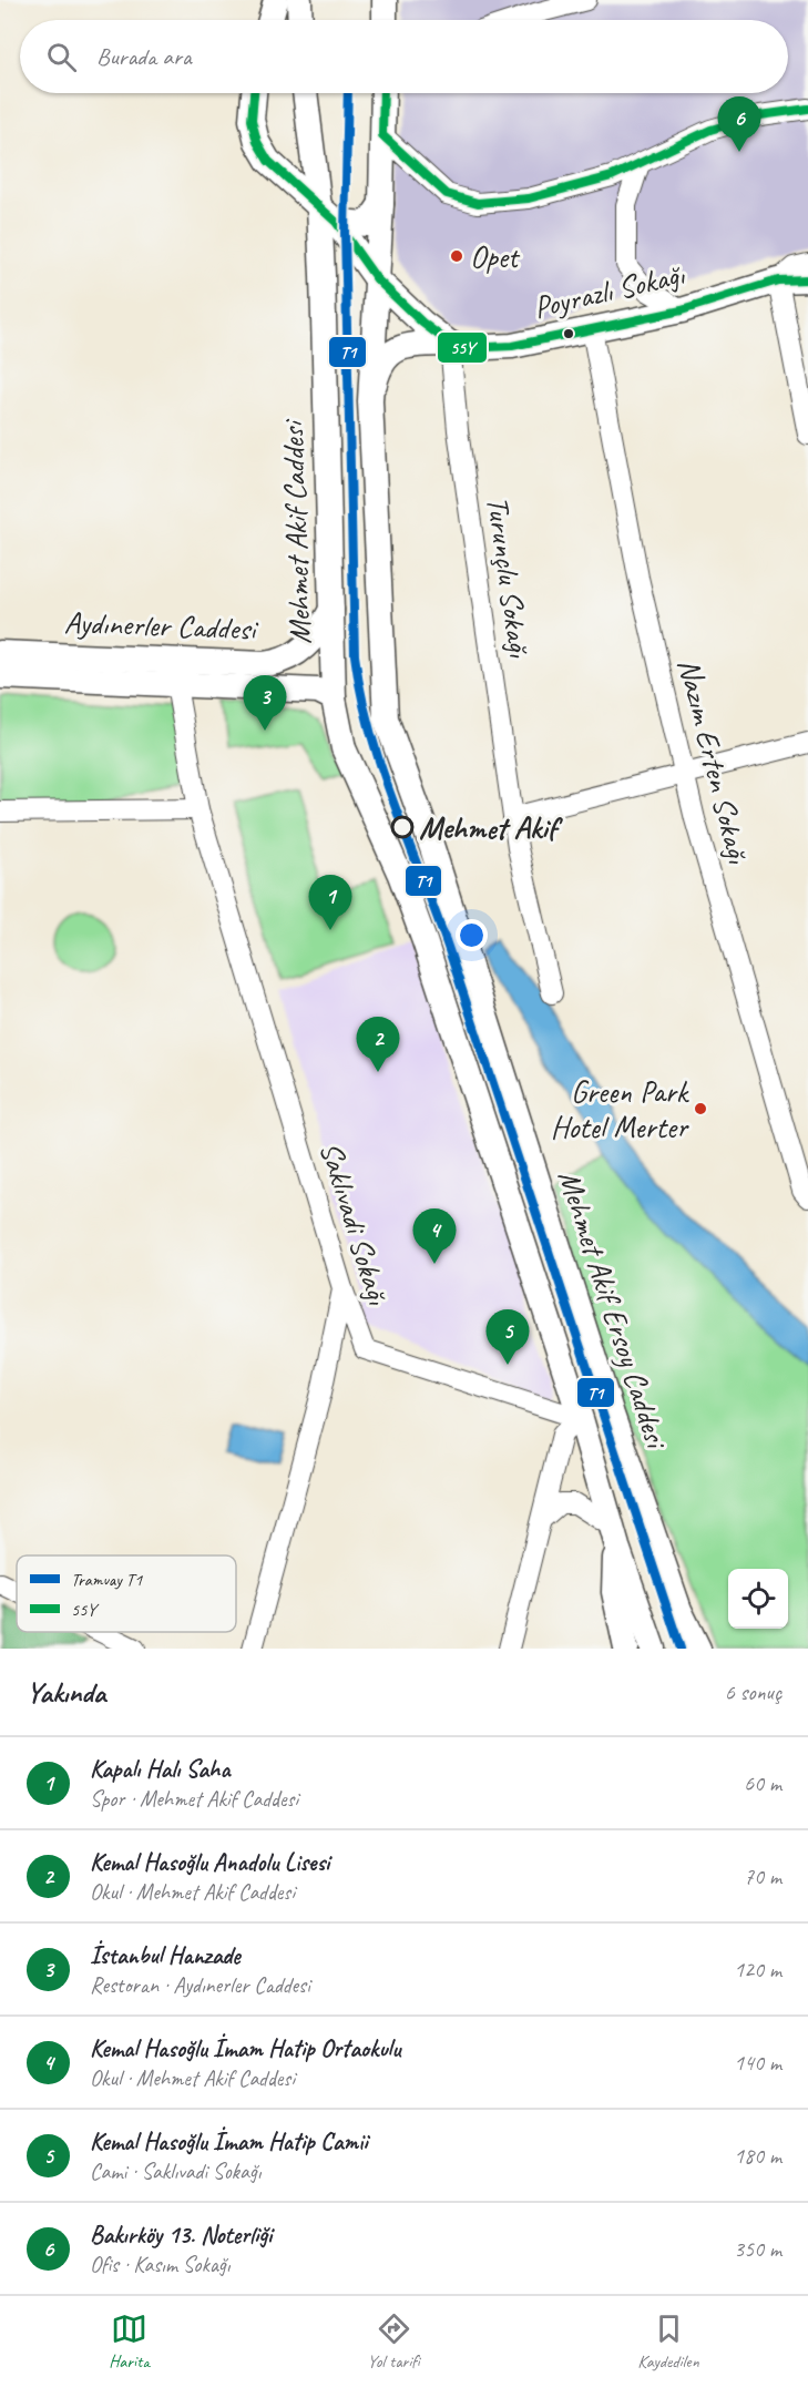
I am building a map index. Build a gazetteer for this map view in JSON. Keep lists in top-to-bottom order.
{
  "streets": {
    "main road": [
      "Poyrazlı Sokağı",
      "Mehmet Akif Caddesi",
      "Aydınerler Caddesi",
      "Mehmet Akif Ersoy Caddesi"
    ],
    "street": ["Turunçlu Sokağı", "Nazım Erten Sokağı", "Saklıvadi Sokağı"]
  },
  "crossings": [
    ["Poyrazlı Sokağı", "Turunçlu Sokağı"],
    ["Poyrazlı Sokağı", "Nazım Erten Sokağı"],
    ["Poyrazlı Sokağı", "Mehmet Akif Ersoy Caddesi"],
    ["Mehmet Akif Caddesi", "Aydınerler Caddesi"],
    ["Aydınerler Caddesi", "Saklıvadi Sokağı"]
  ],
  "places": ["Opet", "Mehmet Akif", "Green Park Hotel Merter"],
  "lines": ["tram line T1", "transit line 55Y"],
  "legend": ["Tramvay T1", "55Y"],
  "page": {
    "search": "Burada ara",
    "pins": [
      "6",
      "3",
      "1",
      "2",
      "4",
      "5"
    ],
    "heading": ["Yakında", "6 sonuç"],
    "list": [
      {
        "mark": "1",
        "name": "Kapalı Halı Saha",
        "note": "Spor · Mehmet Akif Caddesi",
        "value": "60 m"
      },
      {
        "mark": "2",
        "name": "Kemal Hasoğlu Anadolu Lisesi",
        "note": "Okul · Mehmet Akif Caddesi",
        "value": "70 m"
      },
      {
        "mark": "3",
        "name": "İstanbul Hanzade",
        "note": "Restoran · Aydınerler Caddesi",
        "value": "120 m"
      },
      {
        "mark": "4",
        "name": "Kemal Hasoğlu İmam Hatip Ortaokulu",
        "note": "Okul · Mehmet Akif Caddesi",
        "value": "140 m"
      },
      {
        "mark": "5",
        "name": "Kemal Hasoğlu İmam Hatip Camii",
        "note": "Cami · Saklıvadi Sokağı",
        "value": "180 m"
      },
      {
        "mark": "6",
        "name": "Bakırköy 13. Noterliği",
        "note": "Ofis · Kasım Sokağı",
        "value": "350 m"
      }
    ],
    "nav": ["Harita", "Yol tarifi", "Kaydedilen"]
  }
}
